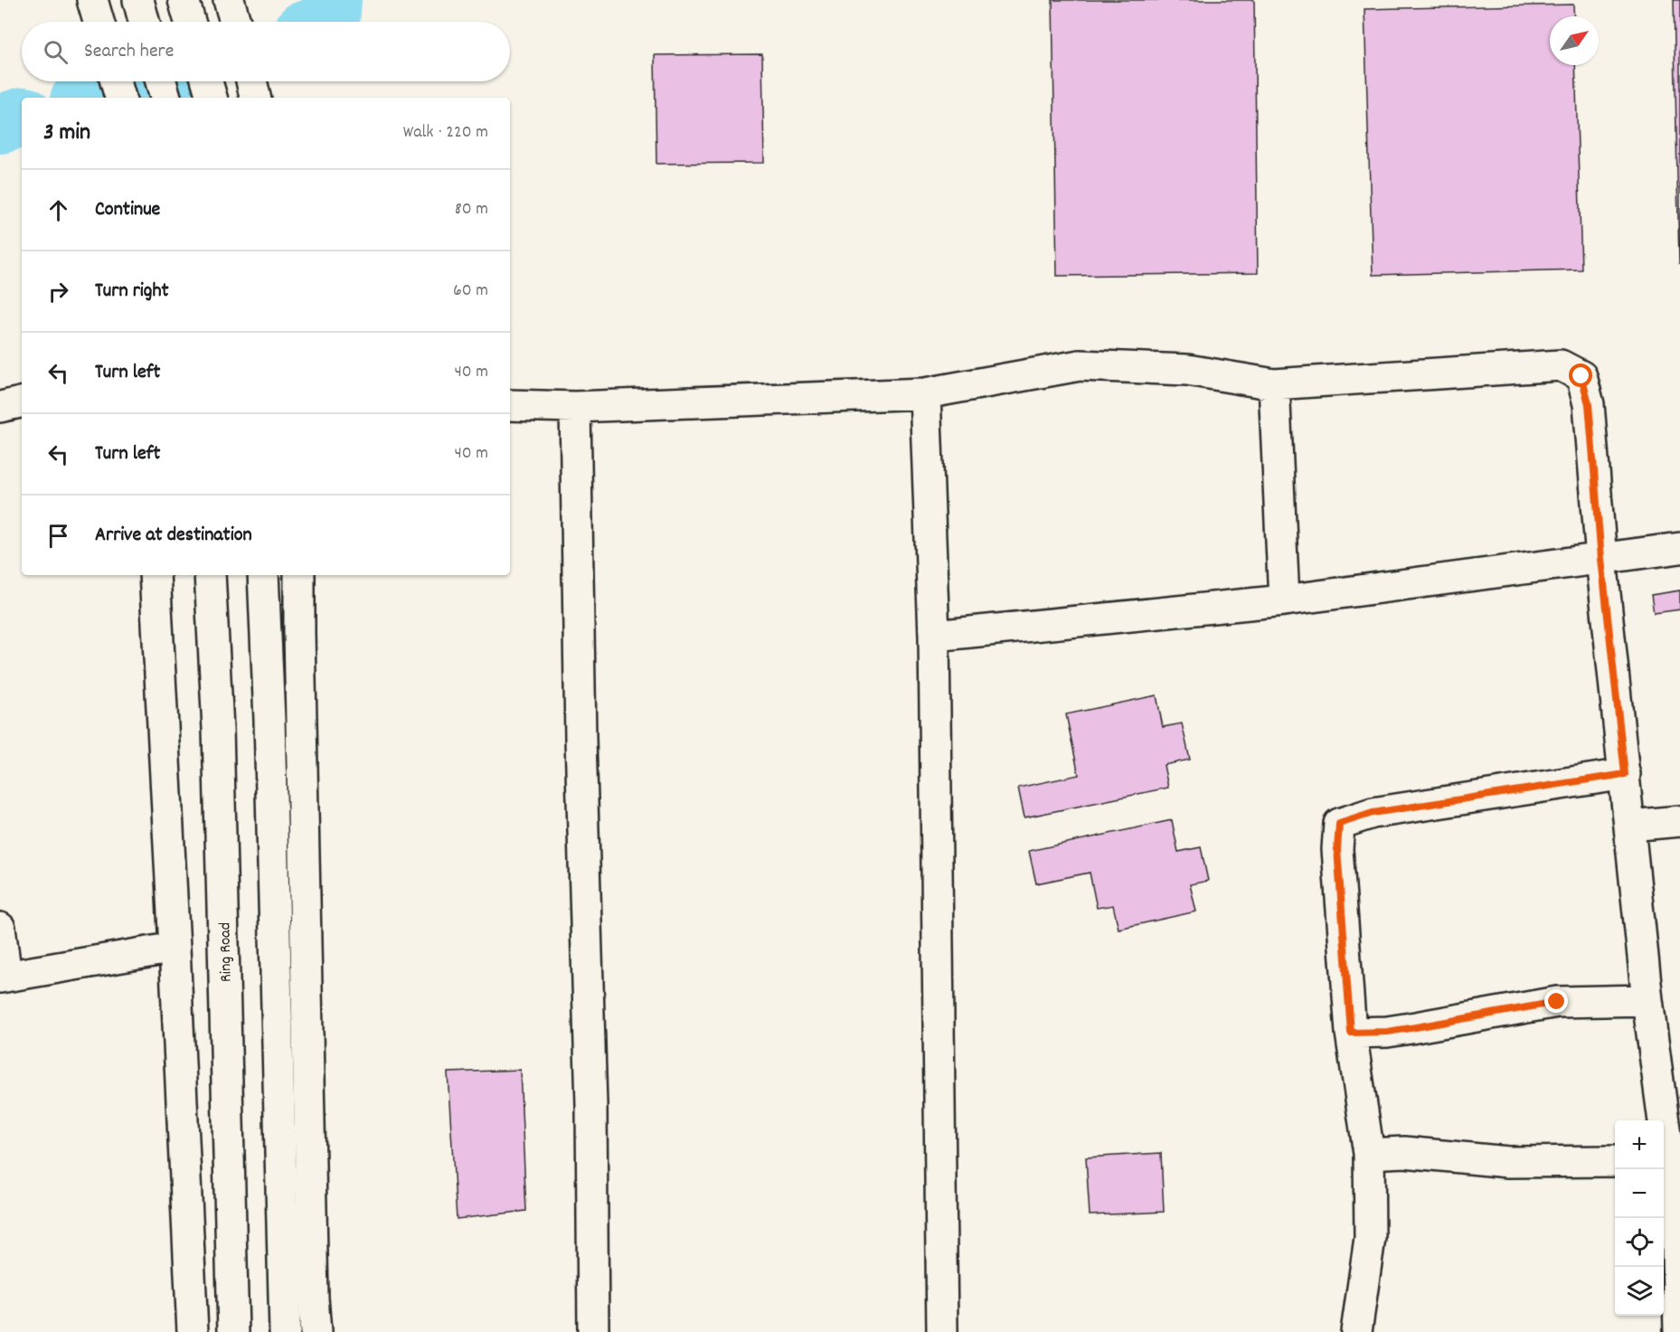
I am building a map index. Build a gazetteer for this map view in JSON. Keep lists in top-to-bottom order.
{
  "streets": {
    "main road": ["Ring Road"]
  },
  "north": "top right",
  "page": {
    "search": "Search here",
    "heading": ["3 min", "Walk · 220 m"],
    "list": [
      ["Continue", "80 m"],
      ["Turn right", "60 m"],
      ["Turn left", "40 m"],
      ["Turn left", "40 m"],
      "Arrive at destination"
    ],
    "map_buttons": ["+", "−"]
  }
}
